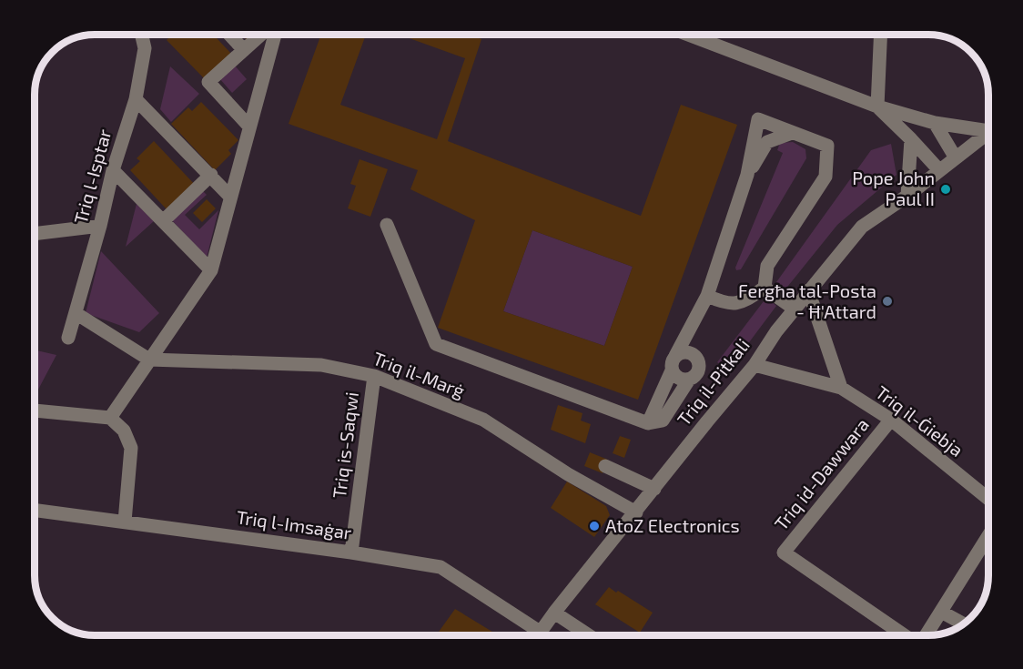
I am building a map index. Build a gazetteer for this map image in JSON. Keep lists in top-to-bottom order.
{
  "streets": {
    "street": [
      "Triq l-Isptar",
      "Triq il-Marġ",
      "Triq il-Pitkali",
      "Triq il-Ġiebja",
      "Triq is-Saqwi",
      "Triq id-Dawwara",
      "Triq l-Imsaġar"
    ]
  },
  "crossings": [
    ["Triq l-Isptar", "Triq il-Marġ"],
    ["Triq il-Marġ", "Triq il-Pitkali"],
    ["Triq il-Marġ", "Triq is-Saqwi"],
    ["Triq il-Pitkali", "Triq il-Ġiebja"],
    ["Triq il-Pitkali", "Triq l-Imsaġar"],
    ["Triq il-Ġiebja", "Triq id-Dawwara"],
    ["Triq is-Saqwi", "Triq l-Imsaġar"]
  ],
  "places": ["Pope John Paul II", "Fergħa tal-Posta - Ħ'Attard", "AtoZ Electronics"]
}
